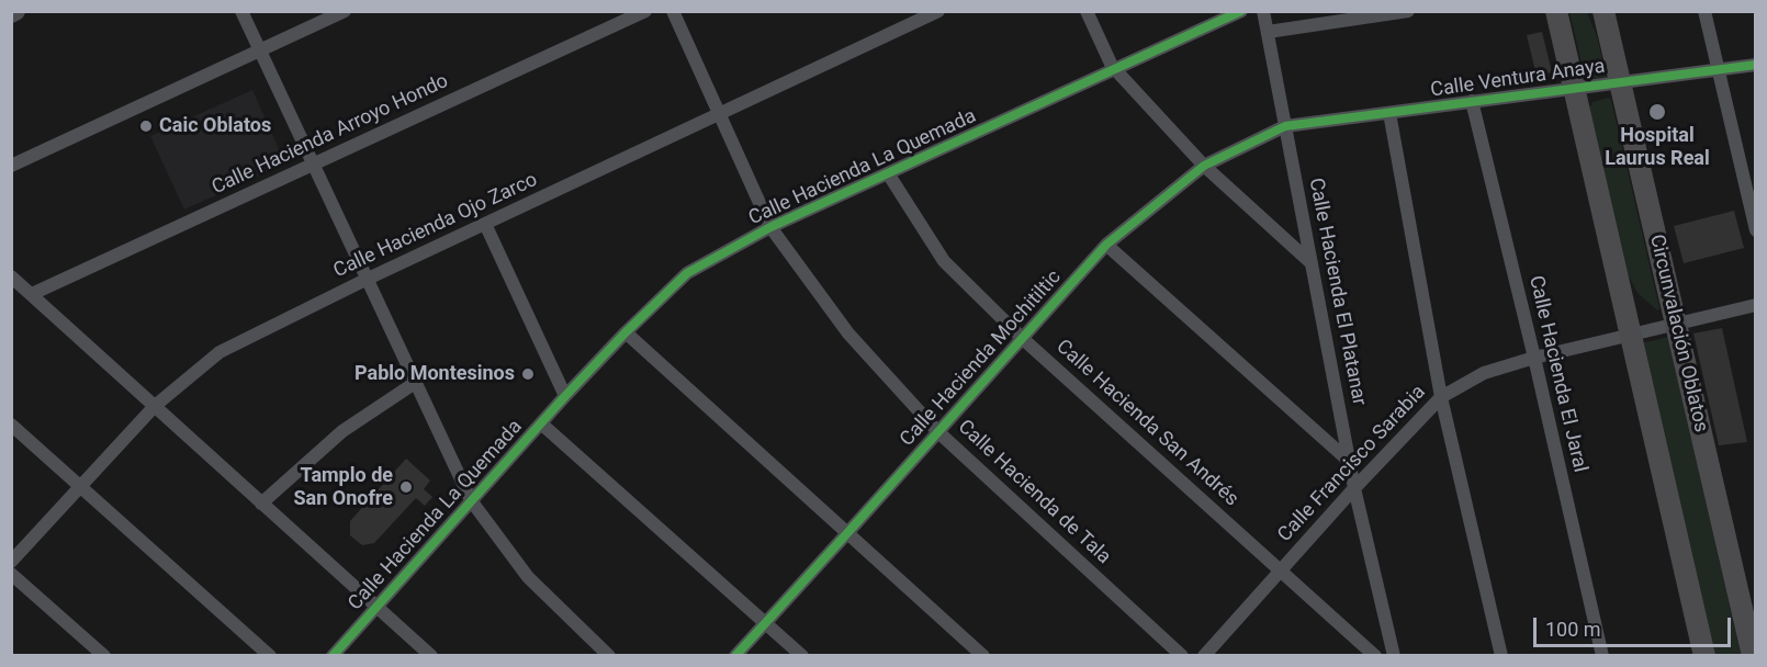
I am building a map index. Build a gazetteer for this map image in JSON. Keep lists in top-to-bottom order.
{
  "streets": {
    "main road": ["Circunvalación Oblatos"],
    "street": [
      "Calle Ventura Anaya",
      "Calle Hacienda Arroyo Hondo",
      "Calle Hacienda La Quemada",
      "Calle Hacienda Ojo Zarco",
      "Calle Hacienda El Platanar",
      "Calle Hacienda Mochitiltic",
      "Calle Hacienda El Jaral",
      "Calle Hacienda San Andrés",
      "Calle Francisco Sarabia",
      "Calle Hacienda de Tala"
    ]
  },
  "crossings": [
    ["Calle Ventura Anaya", "Calle Hacienda El Platanar"],
    ["Calle Ventura Anaya", "Circunvalación Oblatos"],
    ["Calle Ventura Anaya", "Calle Hacienda Mochitiltic"],
    ["Calle Ventura Anaya", "Calle Hacienda El Jaral"],
    ["Calle Hacienda La Quemada", "Calle Hacienda San Andrés"],
    ["Calle Hacienda La Quemada", "Calle Hacienda de Tala"],
    ["Calle Hacienda Ojo Zarco", "Calle Hacienda de Tala"],
    ["Calle Hacienda El Platanar", "Calle Hacienda Mochitiltic"],
    ["Calle Hacienda El Platanar", "Calle Francisco Sarabia"],
    ["Circunvalación Oblatos", "Calle Francisco Sarabia"],
    ["Calle Hacienda Mochitiltic", "Calle Hacienda San Andrés"],
    ["Calle Hacienda Mochitiltic", "Calle Hacienda de Tala"],
    ["Calle Hacienda El Jaral", "Calle Francisco Sarabia"],
    ["Calle Hacienda San Andrés", "Calle Francisco Sarabia"]
  ],
  "places": [
    "Hospital Laurus Real",
    "Caic Oblatos",
    "Pablo Montesinos",
    "Tamplo de San Onofre"
  ],
  "scale_bar": "100 m"
}
